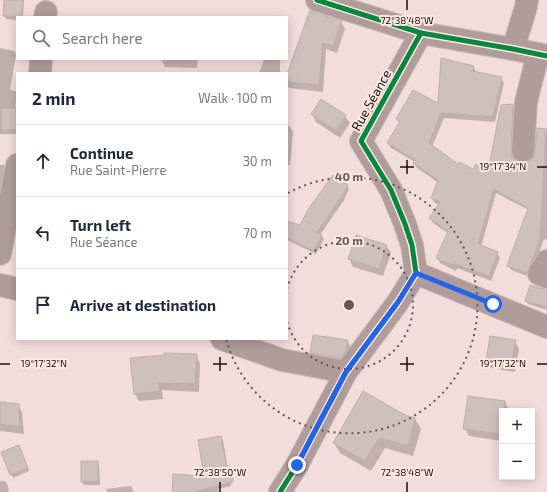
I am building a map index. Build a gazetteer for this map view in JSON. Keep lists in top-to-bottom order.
{
  "streets": {
    "street": ["Rue Séance"]
  },
  "page": {
    "search": "Search here",
    "heading": ["2 min", "Walk · 100 m"],
    "list": [
      ["Continue", "Rue Saint-Pierre", "30 m"],
      ["Turn left", "Rue Séance", "70 m"],
      "Arrive at destination"
    ],
    "map_buttons": ["+", "−"]
  },
  "coordinates": [
    "72°38'48\"W",
    "19°17'34\"N",
    "19°17'32\"N",
    "72°38'50\"W"
  ],
  "rings": ["40 m", "20 m"]
}
